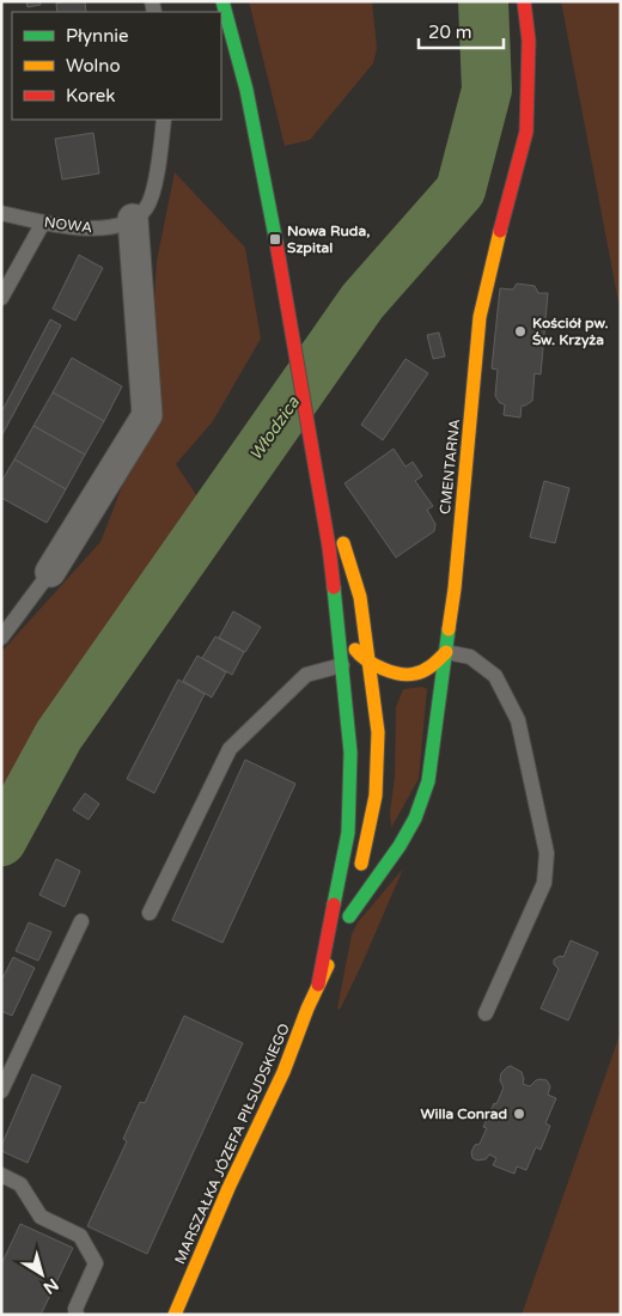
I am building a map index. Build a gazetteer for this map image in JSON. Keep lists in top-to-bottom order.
{
  "streets": {
    "street": ["CMENTARNA", "MARSZAŁKA JÓZEFA PIŁSUDSKIEGO"],
    "lane": ["NOWA"]
  },
  "crossings": [
    ["CMENTARNA", "MARSZAŁKA JÓZEFA PIŁSUDSKIEGO"]
  ],
  "water": ["Włodzica"],
  "places": {
    "transit": ["Nowa Ruda, Szpital"],
    "other": ["Kościół pw. Św. Krzyża", "Willa Conrad"]
  },
  "legend": ["Płynnie", "Wolno", "Korek"],
  "scale_bar": "20 m",
  "north": "bottom right"
}
